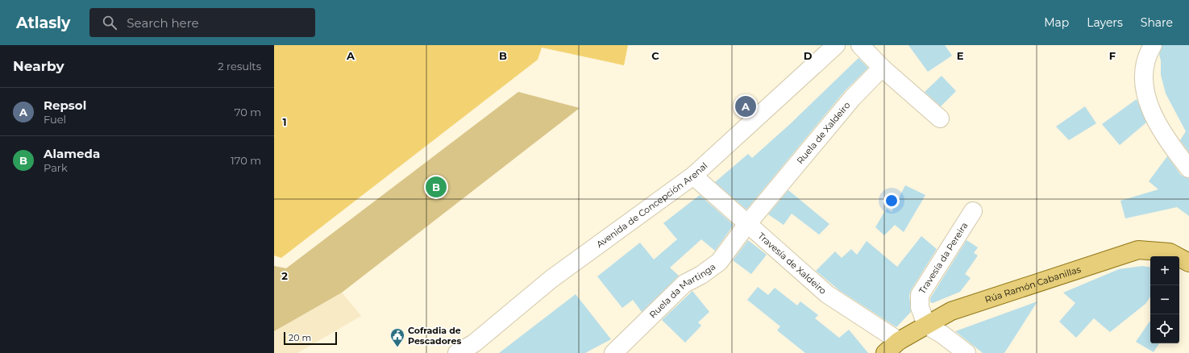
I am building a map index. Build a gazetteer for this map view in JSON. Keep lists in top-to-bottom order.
{
  "streets": {
    "main road": ["Rúa Ramón Cabanillas"],
    "street": [
      "Ruela de Xaldeiro",
      "Avenida de Concepción Arenal",
      "Travesía da Pereira",
      "Travesía de Xaldeiro",
      "Ruela da Martinga"
    ]
  },
  "crossings": [
    ["Ruela de Xaldeiro", "Travesía de Xaldeiro"],
    ["Ruela de Xaldeiro", "Ruela da Martinga"],
    ["Avenida de Concepción Arenal", "Travesía de Xaldeiro"],
    ["Travesía da Pereira", "Rúa Ramón Cabanillas"],
    ["Travesía de Xaldeiro", "Rúa Ramón Cabanillas"],
    ["Travesía de Xaldeiro", "Ruela da Martinga"]
  ],
  "places": {
    "public building": ["Cofradia de Pescadores"]
  },
  "scale_bar": "20 m",
  "page": {
    "header": "Atlasly",
    "search": "Search here",
    "nav": ["Map", "Layers", "Share"],
    "heading": ["Nearby", "2 results"],
    "list": [
      {
        "mark": "A",
        "name": "Repsol",
        "note": "Fuel",
        "value": "70 m"
      },
      {
        "mark": "B",
        "name": "Alameda",
        "note": "Park",
        "value": "170 m"
      }
    ],
    "pins": ["A", "B"],
    "map_buttons": ["+", "−"],
    "scale": "20 m"
  },
  "grid": {
    "columns": [
      "A",
      "B",
      "C",
      "D",
      "E",
      "F"
    ],
    "rows": ["1", "2"]
  }
}
